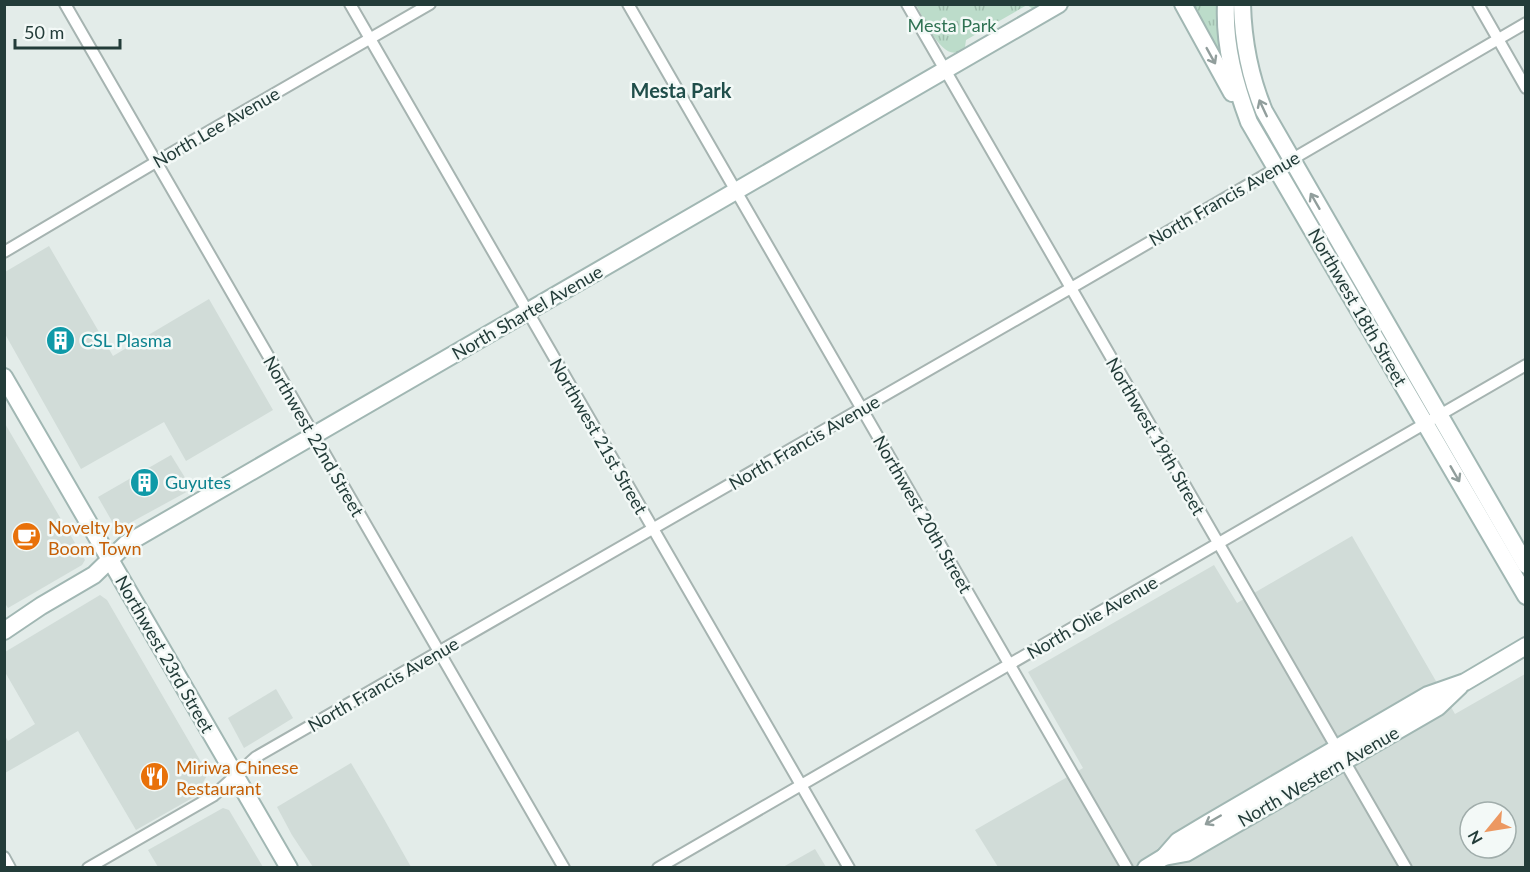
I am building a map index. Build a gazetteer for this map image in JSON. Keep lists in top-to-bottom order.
{
  "streets": {
    "street": [
      "North Lee Avenue",
      "North Francis Avenue",
      "Northwest 18th Street",
      "North Shartel Avenue",
      "Northwest 22nd Street",
      "Northwest 21st Street",
      "Northwest 19th Street",
      "Northwest 20th Street",
      "North Olie Avenue",
      "Northwest 23rd Street",
      "North Western Avenue"
    ]
  },
  "crossings": [
    ["North Lee Avenue", "Northwest 22nd Street"],
    ["North Lee Avenue", "Northwest 21st Street"],
    ["North Francis Avenue", "Northwest 18th Street"],
    ["North Francis Avenue", "Northwest 22nd Street"],
    ["North Francis Avenue", "Northwest 21st Street"],
    ["North Francis Avenue", "Northwest 19th Street"],
    ["North Francis Avenue", "Northwest 20th Street"],
    ["North Francis Avenue", "Northwest 23rd Street"],
    ["Northwest 18th Street", "North Olie Avenue"],
    ["North Shartel Avenue", "Northwest 22nd Street"],
    ["North Shartel Avenue", "Northwest 21st Street"],
    ["North Shartel Avenue", "Northwest 19th Street"],
    ["North Shartel Avenue", "Northwest 20th Street"],
    ["North Shartel Avenue", "Northwest 23rd Street"],
    ["Northwest 21st Street", "North Olie Avenue"],
    ["Northwest 19th Street", "North Olie Avenue"],
    ["Northwest 19th Street", "North Western Avenue"],
    ["Northwest 20th Street", "North Olie Avenue"]
  ],
  "districts": ["Mesta Park"],
  "parks": ["Mesta Park"],
  "places": {
    "building": ["CSL Plasma", "Guyutes"],
    "cafe": ["Novelty by Boom Town"],
    "restaurant": ["Miriwa Chinese Restaurant"]
  },
  "scale_bar": "50 m",
  "north": "bottom left"
}
